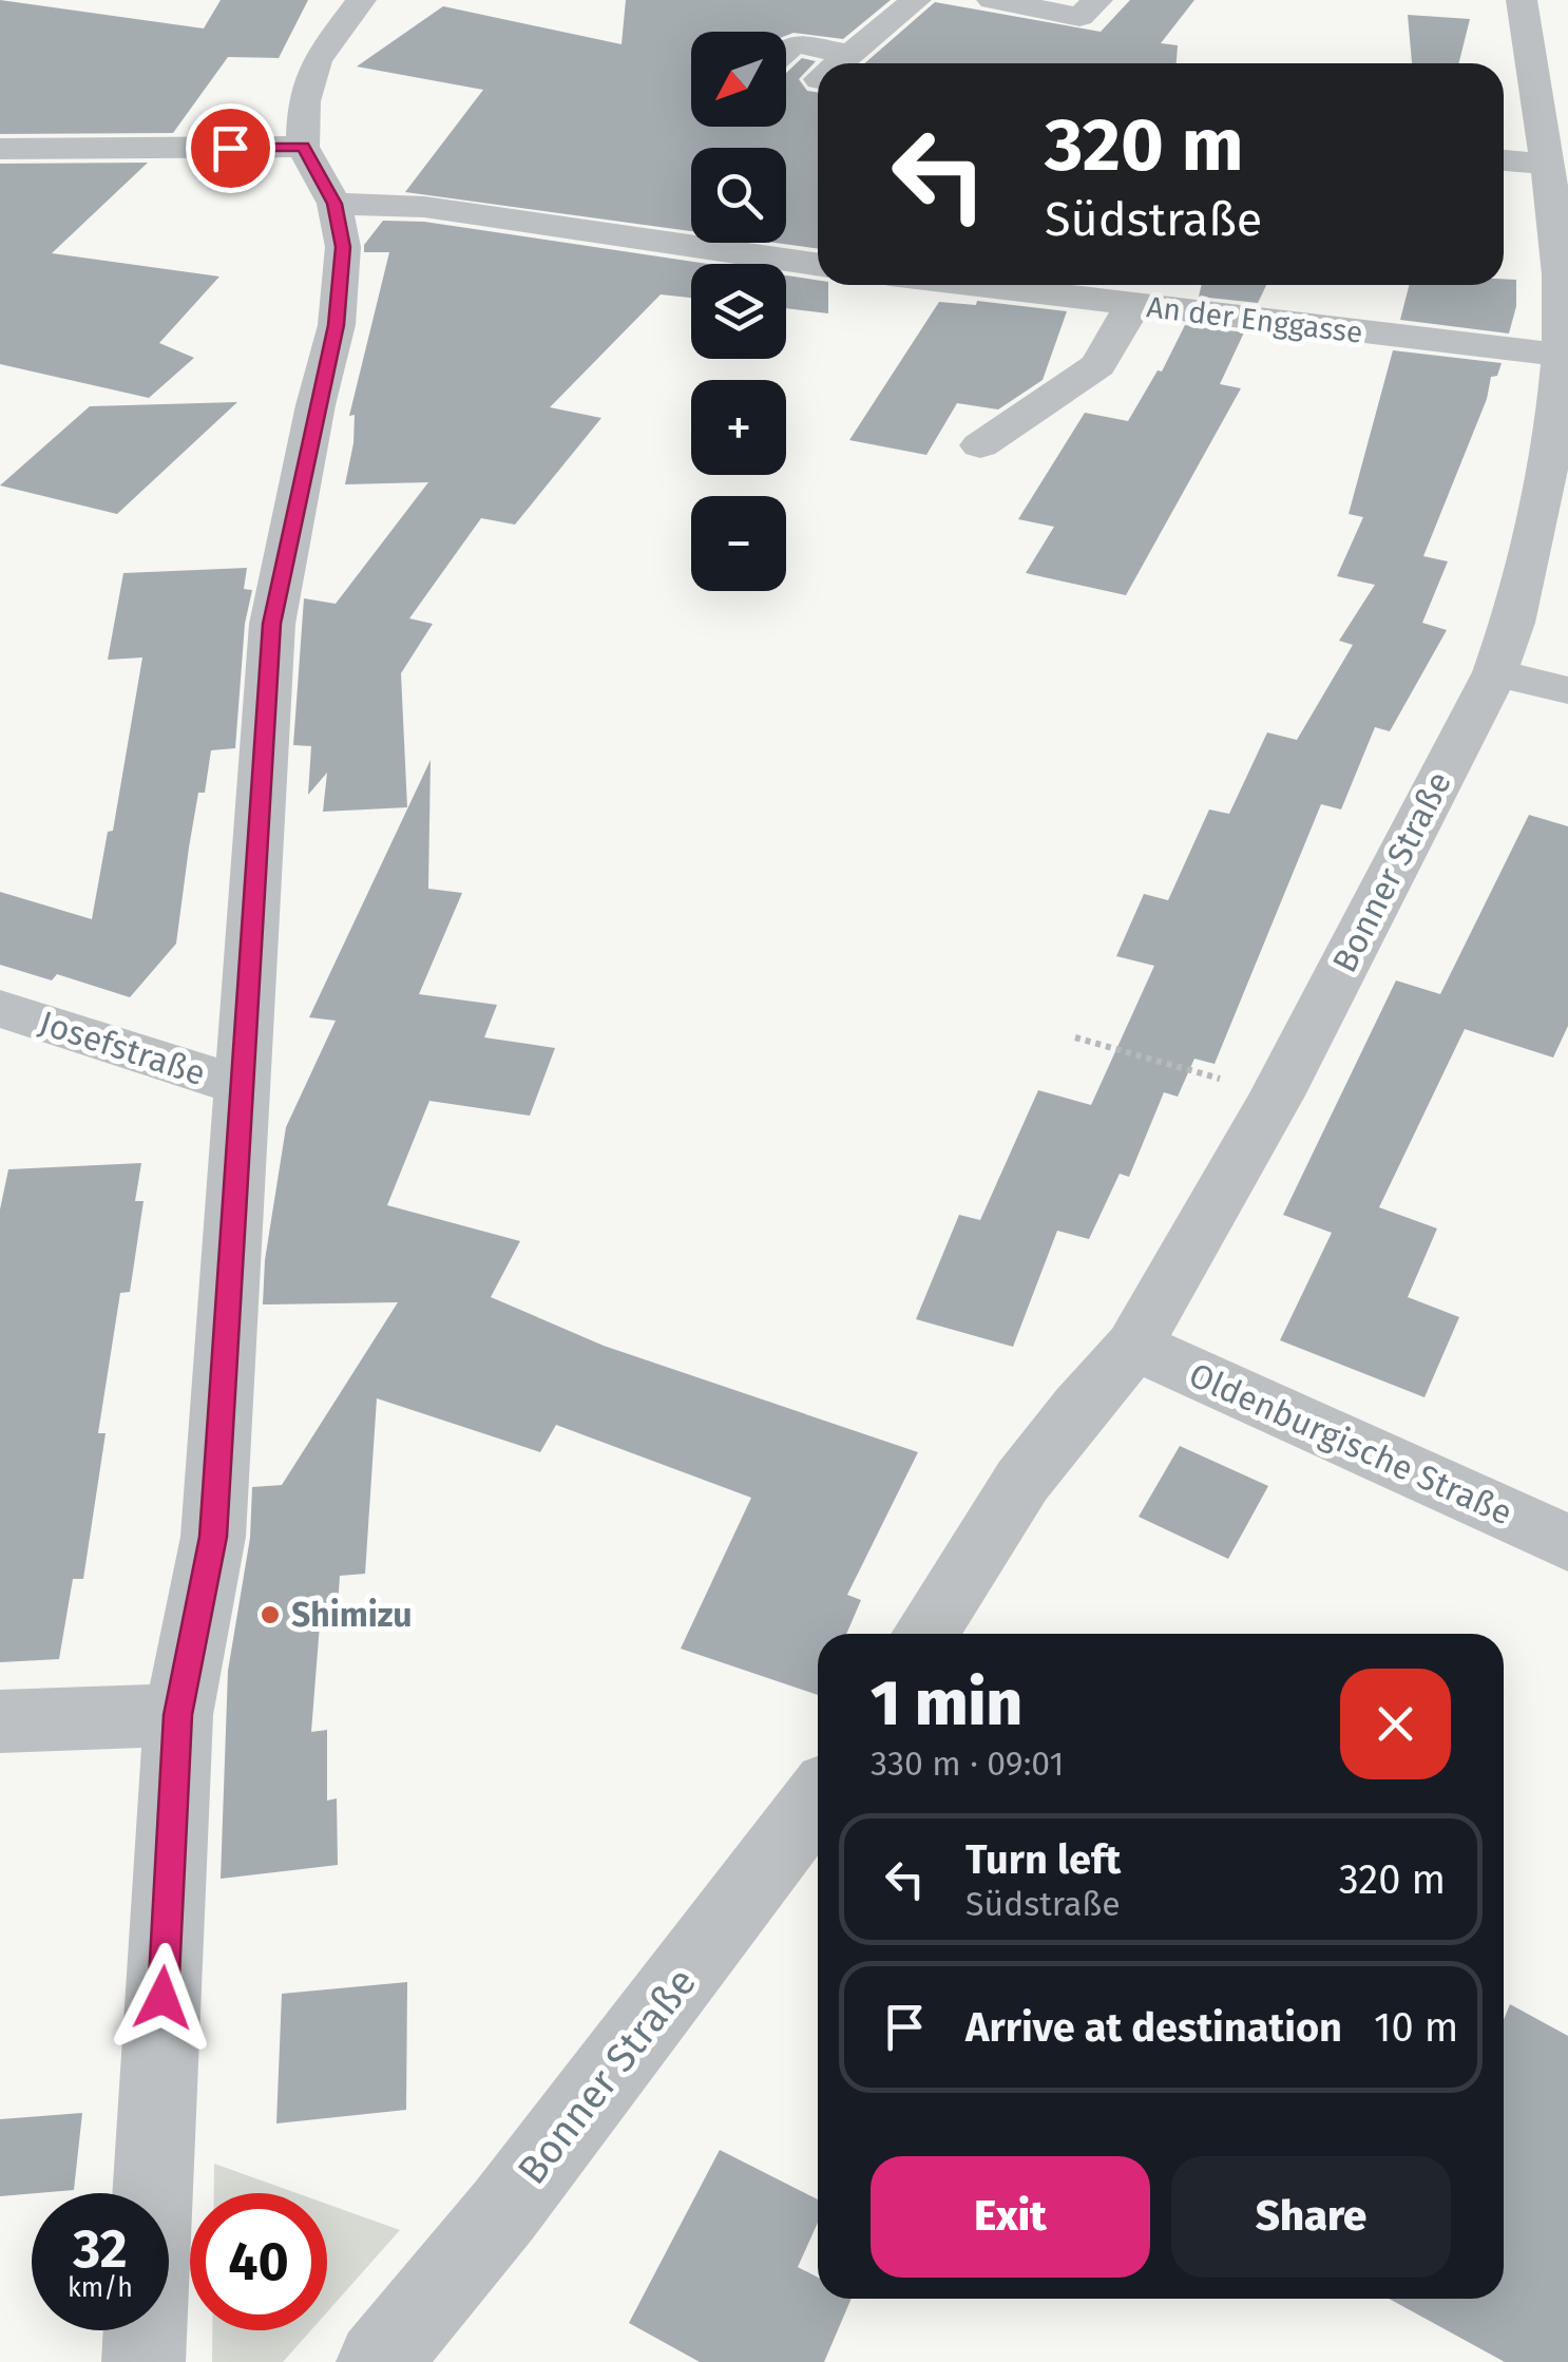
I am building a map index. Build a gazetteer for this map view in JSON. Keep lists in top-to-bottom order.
{
  "streets": {
    "street": [
      "An der Enggasse",
      "Bonner Straße",
      "Josefstraße",
      "Oldenburgische Straße"
    ]
  },
  "crossings": [
    ["An der Enggasse", "Bonner Straße"],
    ["Bonner Straße", "Oldenburgische Straße"]
  ],
  "places": ["Shimizu"],
  "north": "bottom left",
  "page": {
    "map_buttons": ["+", "−"],
    "turn": ["320 m", "Südstraße"],
    "heading": ["1 min", "330 m · 09:01"],
    "list": [
      {
        "name": "Turn left",
        "note": "Südstraße",
        "value": "320 m"
      },
      {
        "name": "Arrive at destination",
        "value": "10 m"
      }
    ],
    "buttons": ["Exit", "Share"],
    "speed": "32 km/h",
    "limit": "40"
  }
}
